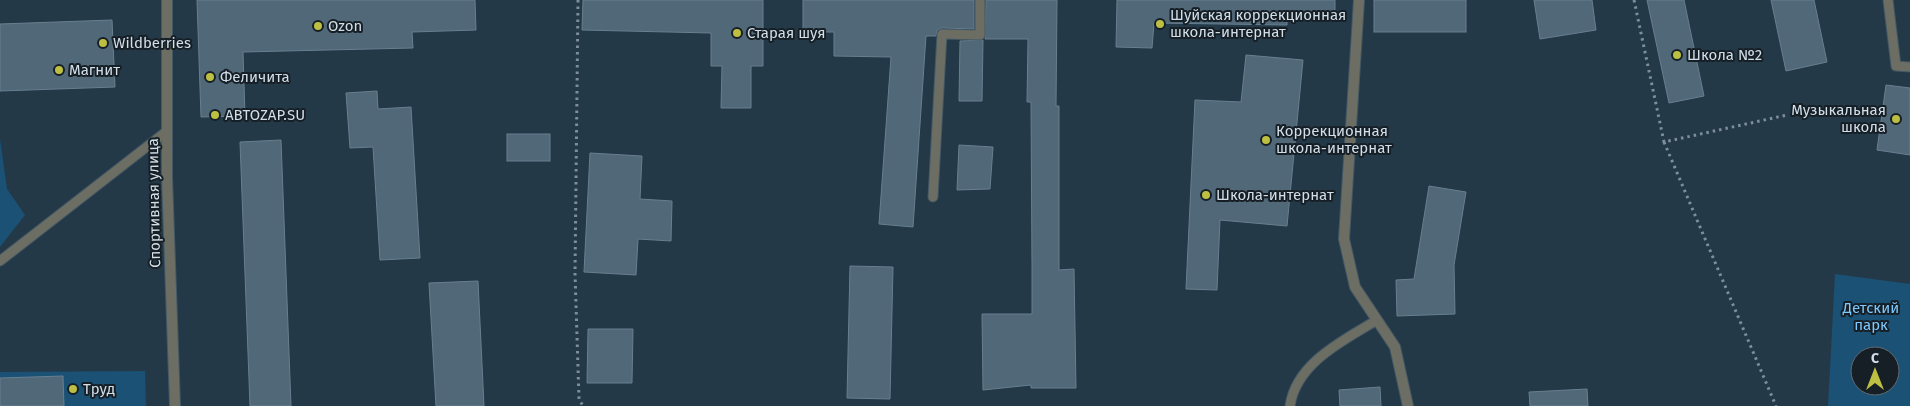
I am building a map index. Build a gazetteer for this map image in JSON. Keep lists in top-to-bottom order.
{
  "streets": {
    "street": ["Спортивная улица"]
  },
  "parks": ["Детский парк"],
  "places": [
    "Шуйская коррекционная школа-интернат",
    "Ozon",
    "Старая шуя",
    "Wildberries",
    "Школа №2",
    "Магнит",
    "Феличита",
    "АВТОZAP.SU",
    "Музыкальная школа",
    "Коррекционная школа-интернат",
    "Школа-интернат",
    "Труд"
  ],
  "north": "top"
}
